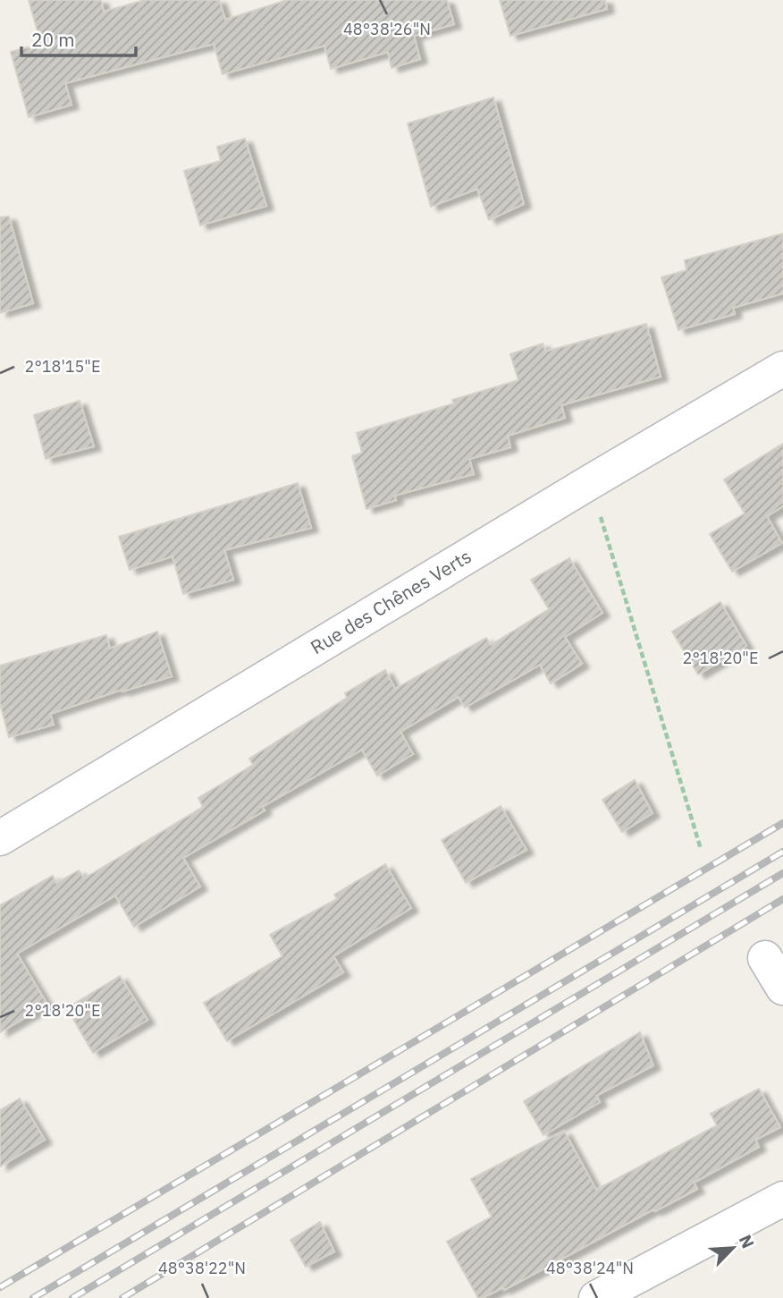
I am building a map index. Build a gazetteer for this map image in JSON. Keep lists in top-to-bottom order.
{
  "streets": {
    "street": ["Rue des Chênes Verts"]
  },
  "scale_bar": "20 m",
  "north": "top right",
  "coordinates": [
    "48°38'26\"N",
    "2°18'15\"E",
    "2°18'20\"E",
    "48°38'22\"N",
    "48°38'24\"N"
  ]
}
